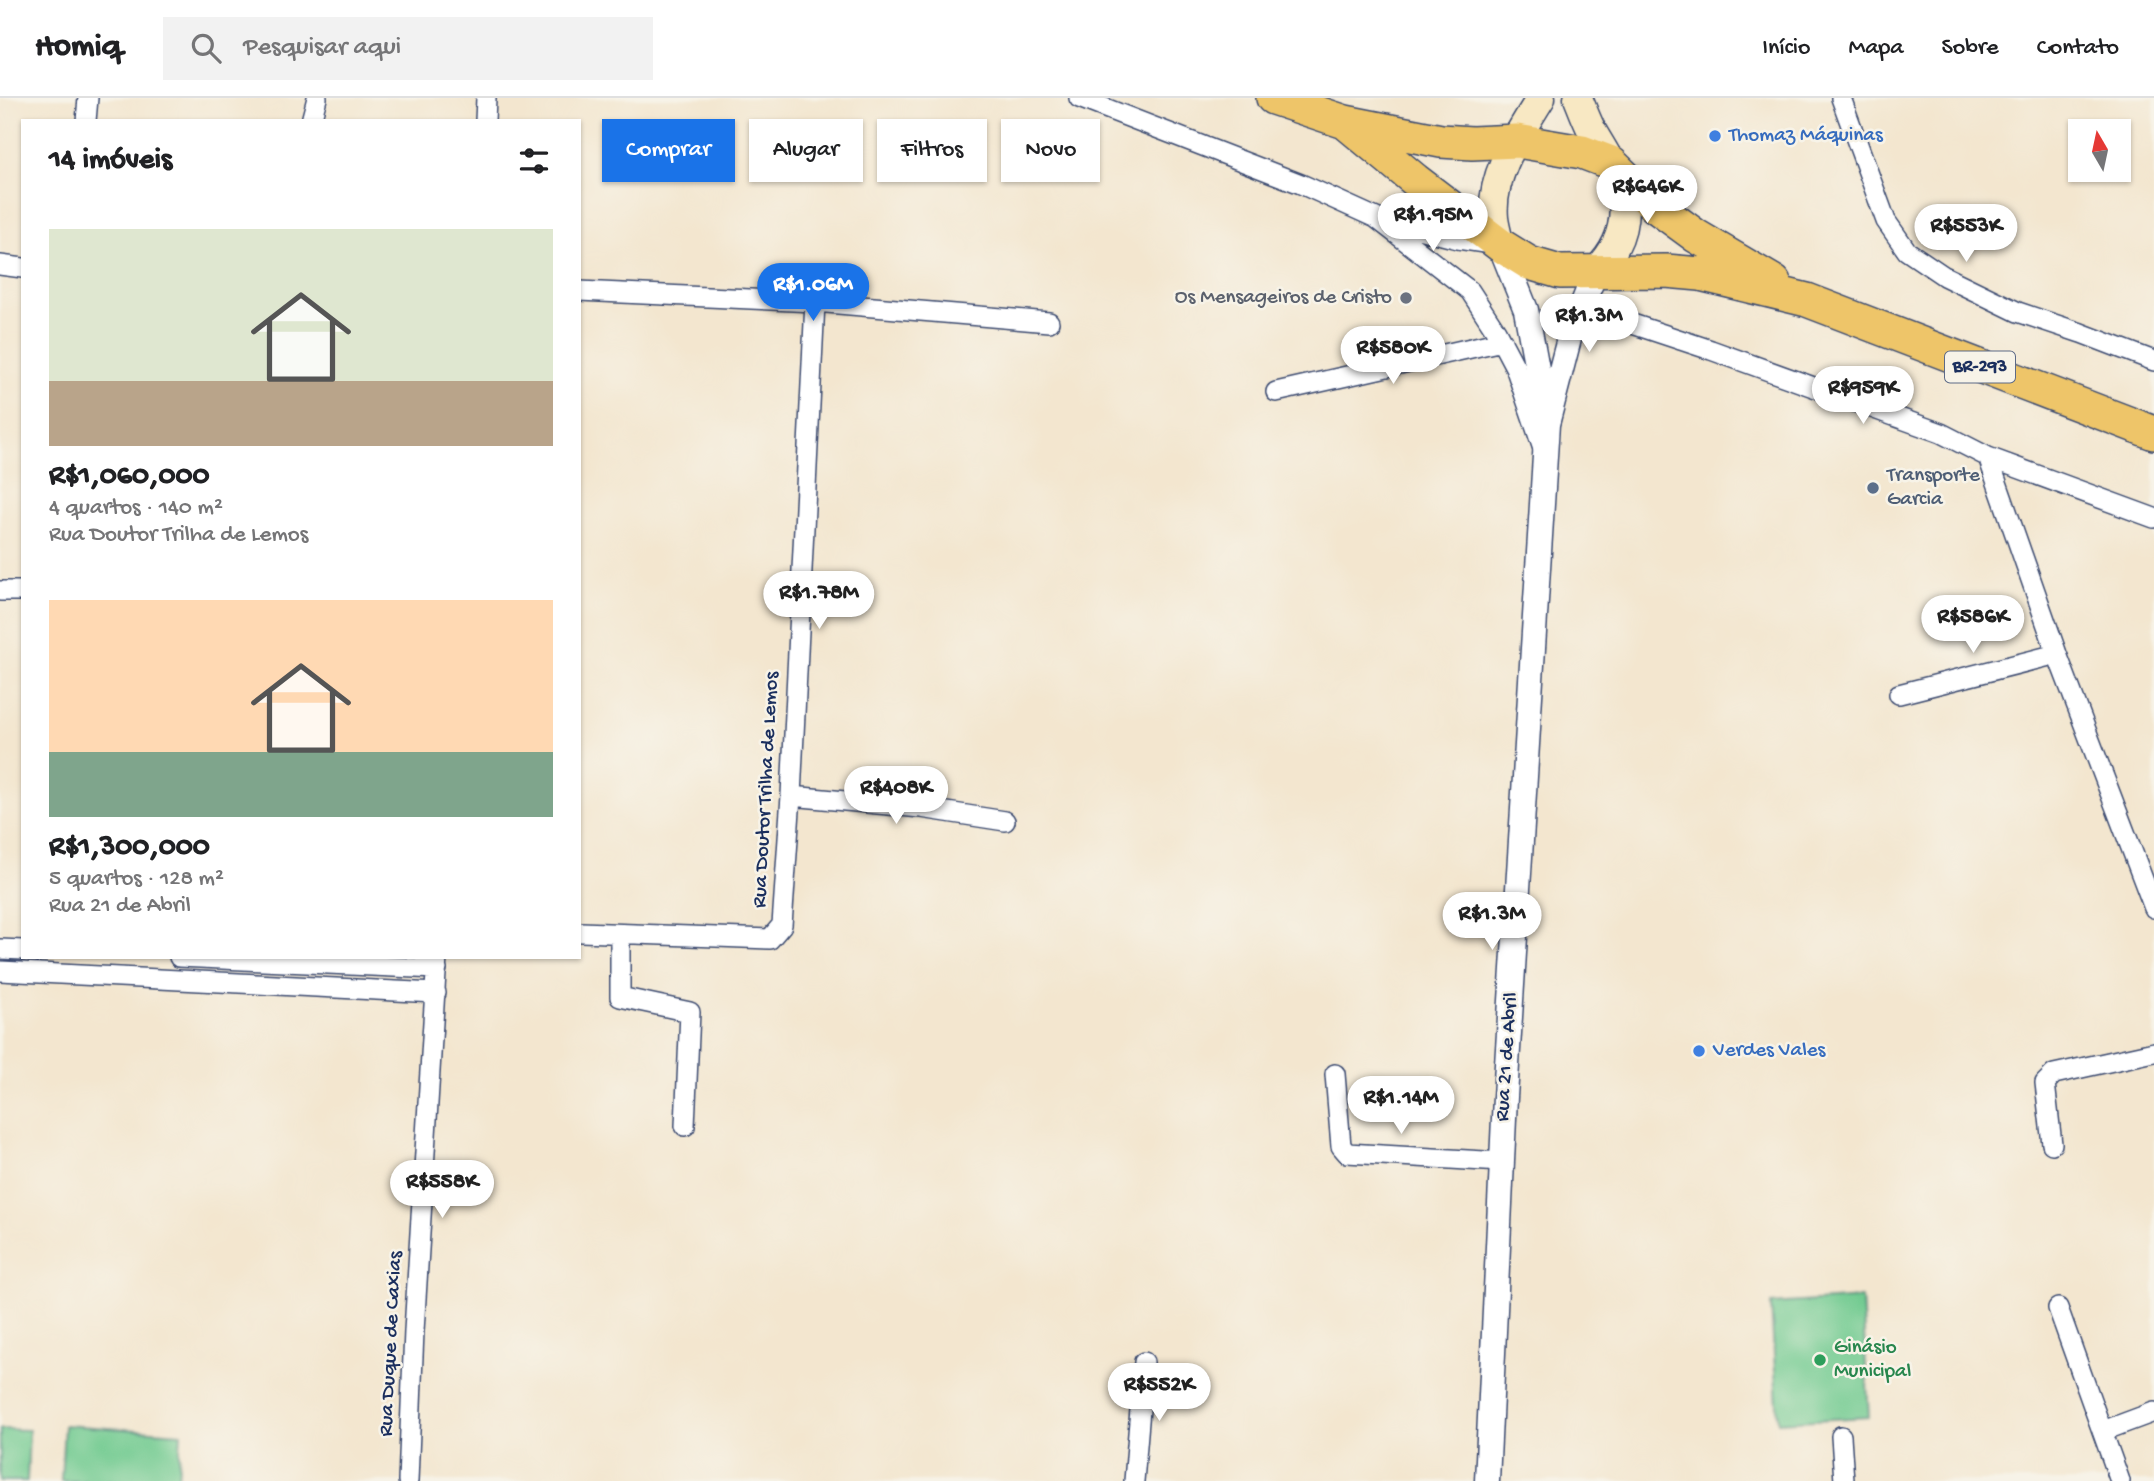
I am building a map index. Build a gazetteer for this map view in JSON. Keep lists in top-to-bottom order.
{
  "streets": {
    "highway": ["BR-293"],
    "street": ["Rua Doutor Trilha de Lemos", "Rua 21 de Abril", "Rua Duque de Caxias"]
  },
  "crossings": [
    ["BR-293", "Rua 21 de Abril"]
  ],
  "places": [
    "Thomaz Máquinas",
    "Os Mensageiros de Cristo",
    "Transporte Garcia",
    "Verdes Vales",
    "Ginásio Municipal"
  ],
  "north": "top",
  "page": {
    "header": "Homiq",
    "search": "Pesquisar aqui",
    "nav": [
      "Início",
      "Mapa",
      "Sobre",
      "Contato"
    ],
    "chip": [
      "Comprar",
      "Alugar",
      "Filtros",
      "Novo"
    ],
    "heading": "14 imóveis",
    "price": [
      "R$646K",
      "R$1.95M",
      "R$553K",
      "R$1.06M",
      "R$1.3M",
      "R$580K",
      "R$959K",
      "R$1.78M",
      "R$586K",
      "R$408K",
      "R$1.3M",
      "R$1.14M",
      "R$558K",
      "R$552K"
    ],
    "list": [
      {
        "name": "R$1,060,000",
        "note": "4 quartos · 140 m² · Rua Doutor Trilha de Lemos"
      },
      {
        "name": "R$1,300,000",
        "note": "5 quartos · 128 m² · Rua 21 de Abril"
      }
    ]
  }
}
